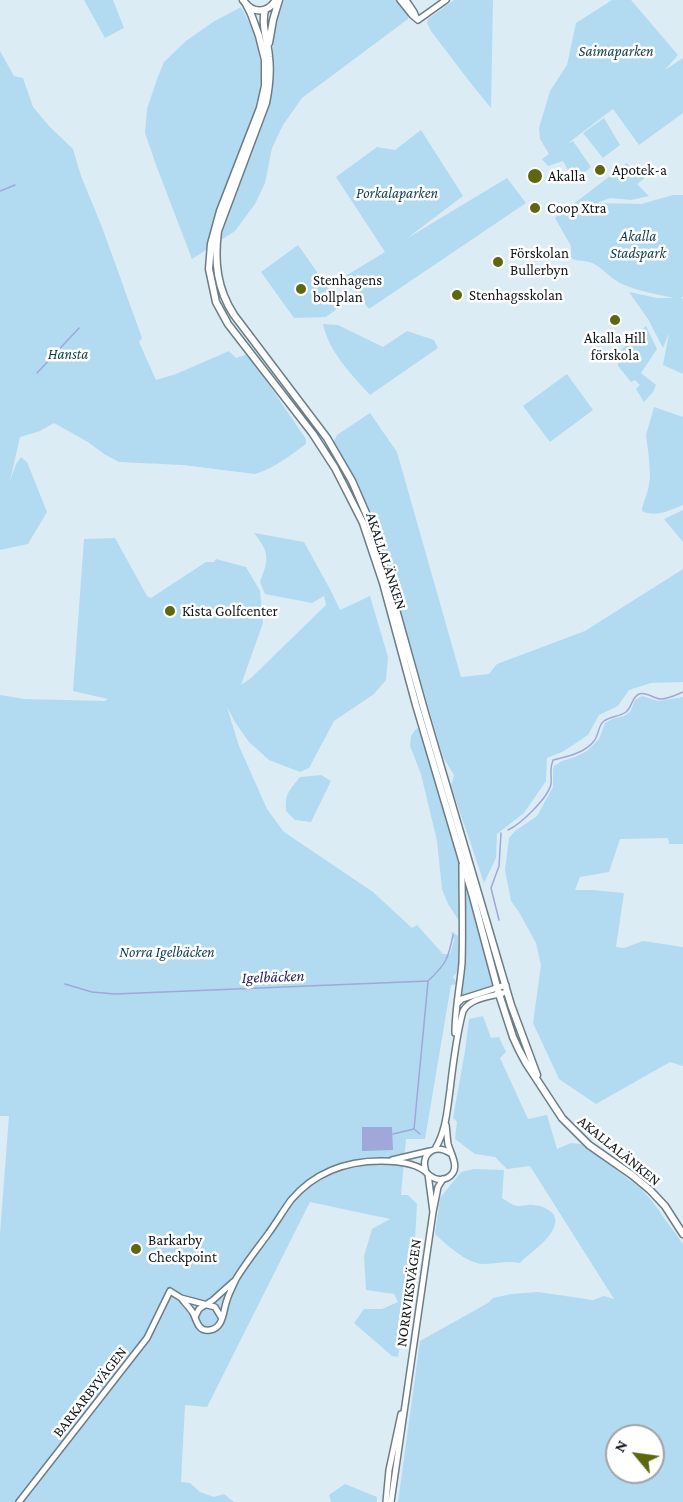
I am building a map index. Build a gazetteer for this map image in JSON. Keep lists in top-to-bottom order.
{
  "streets": {
    "main road": ["AKALLALÄNKEN"],
    "street": ["NORRVIKSVÄGEN", "BARKARBYVÄGEN"]
  },
  "water": ["Igelbäcken"],
  "parks": [
    "Saimaparken",
    "Porkalaparken",
    "Akalla Stadspark",
    "Hansta",
    "Norra Igelbäcken"
  ],
  "places": [
    "Apotek-a",
    "Akalla",
    "Coop Xtra",
    "Förskolan Bullerbyn",
    "Stenhagens bollplan",
    "Stenhagsskolan",
    "Akalla Hill förskola",
    "Kista Golfcenter",
    "Barkarby Checkpoint"
  ],
  "north": "top left"
}
